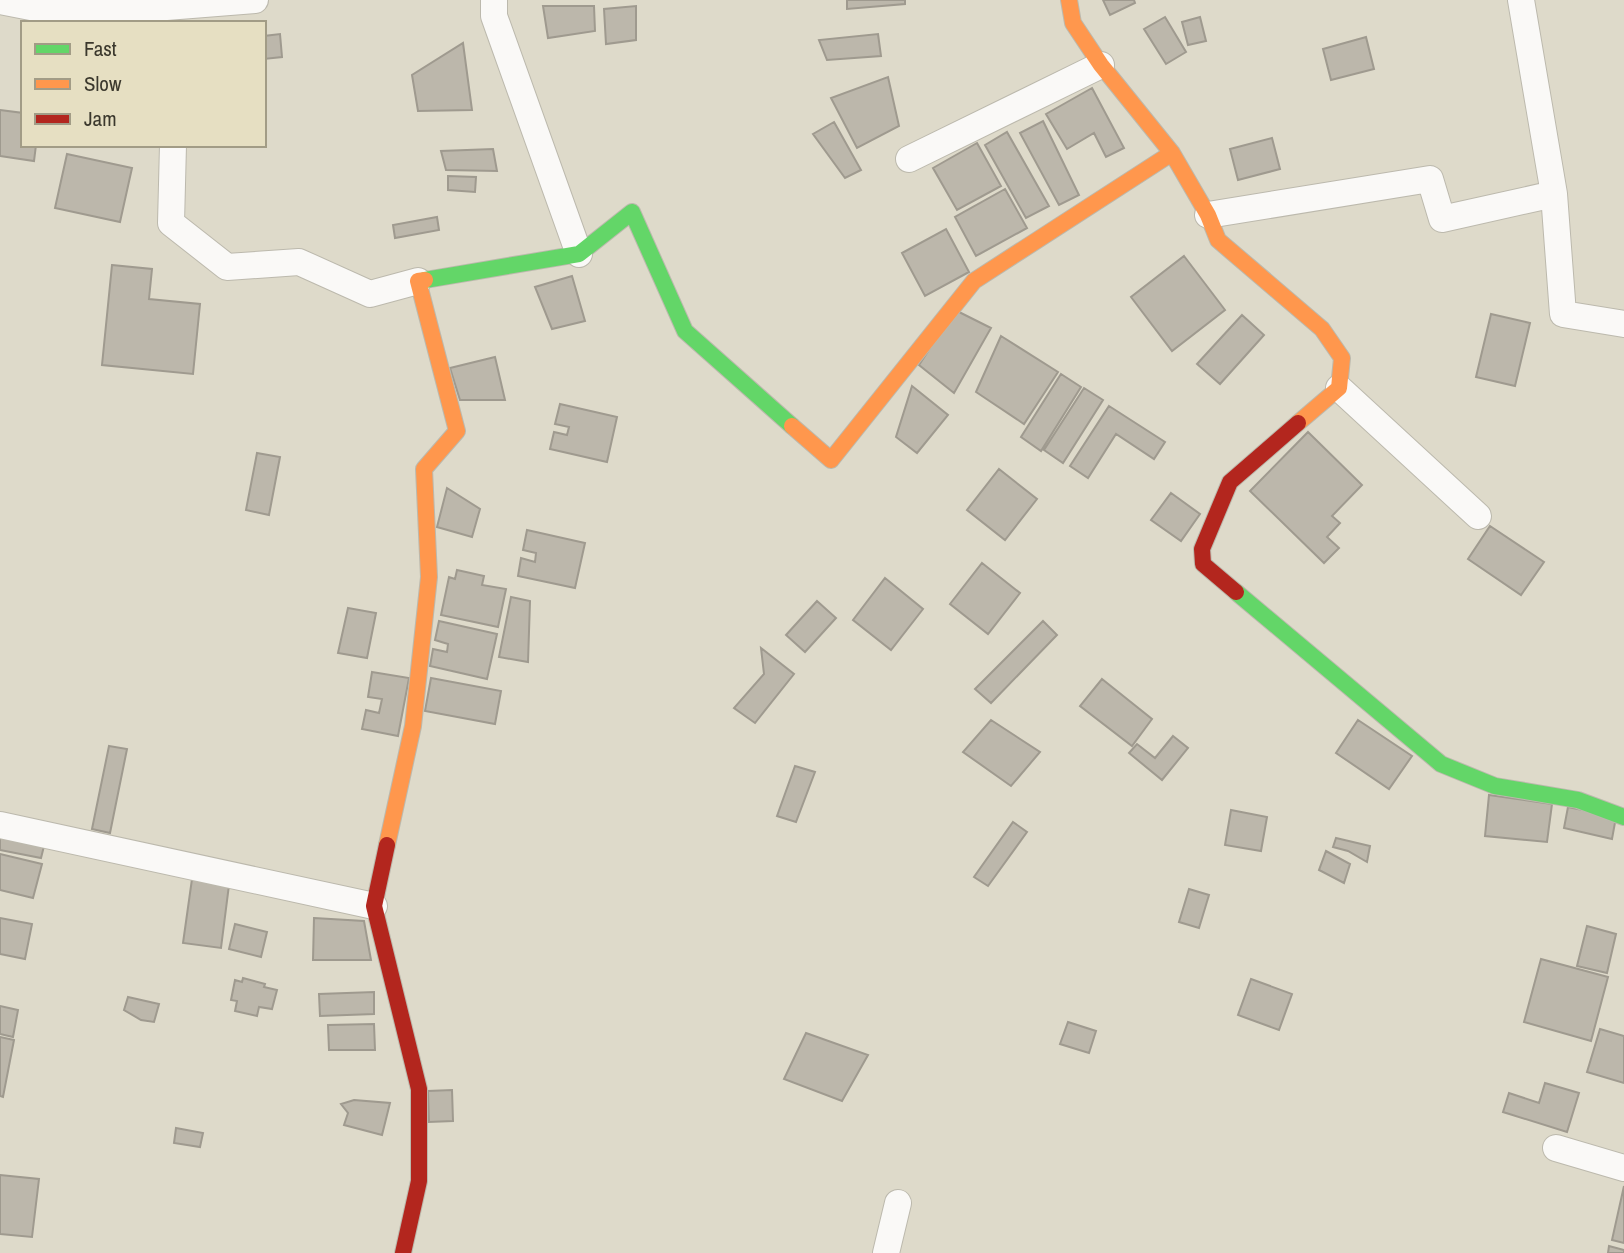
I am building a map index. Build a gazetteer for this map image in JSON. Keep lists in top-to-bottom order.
{
  "legend": ["Fast", "Slow", "Jam"]
}
